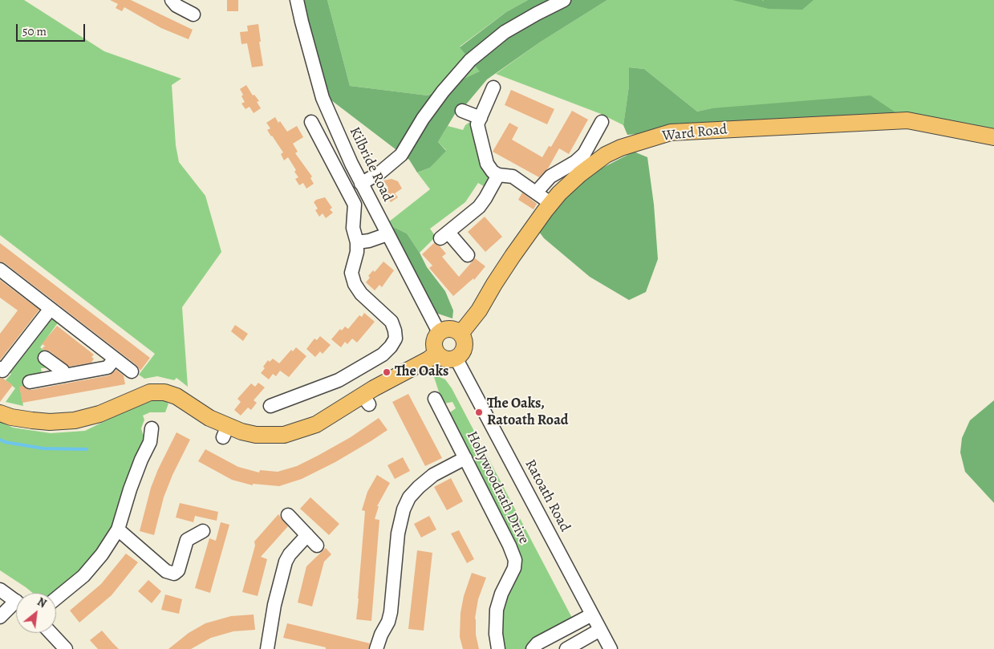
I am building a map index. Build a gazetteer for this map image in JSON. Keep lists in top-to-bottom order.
{
  "streets": {
    "main road": ["Ward Road"],
    "street": ["Kilbride Road", "Hollywoodrath Drive", "Ratoath Road"]
  },
  "crossings": [
    ["Ward Road", "Kilbride Road"],
    ["Ward Road", "Ratoath Road"],
    ["Kilbride Road", "Ratoath Road"]
  ],
  "places": ["The Oaks", "The Oaks, Ratoath Road"],
  "scale_bar": "50 m",
  "north": "top right"
}
